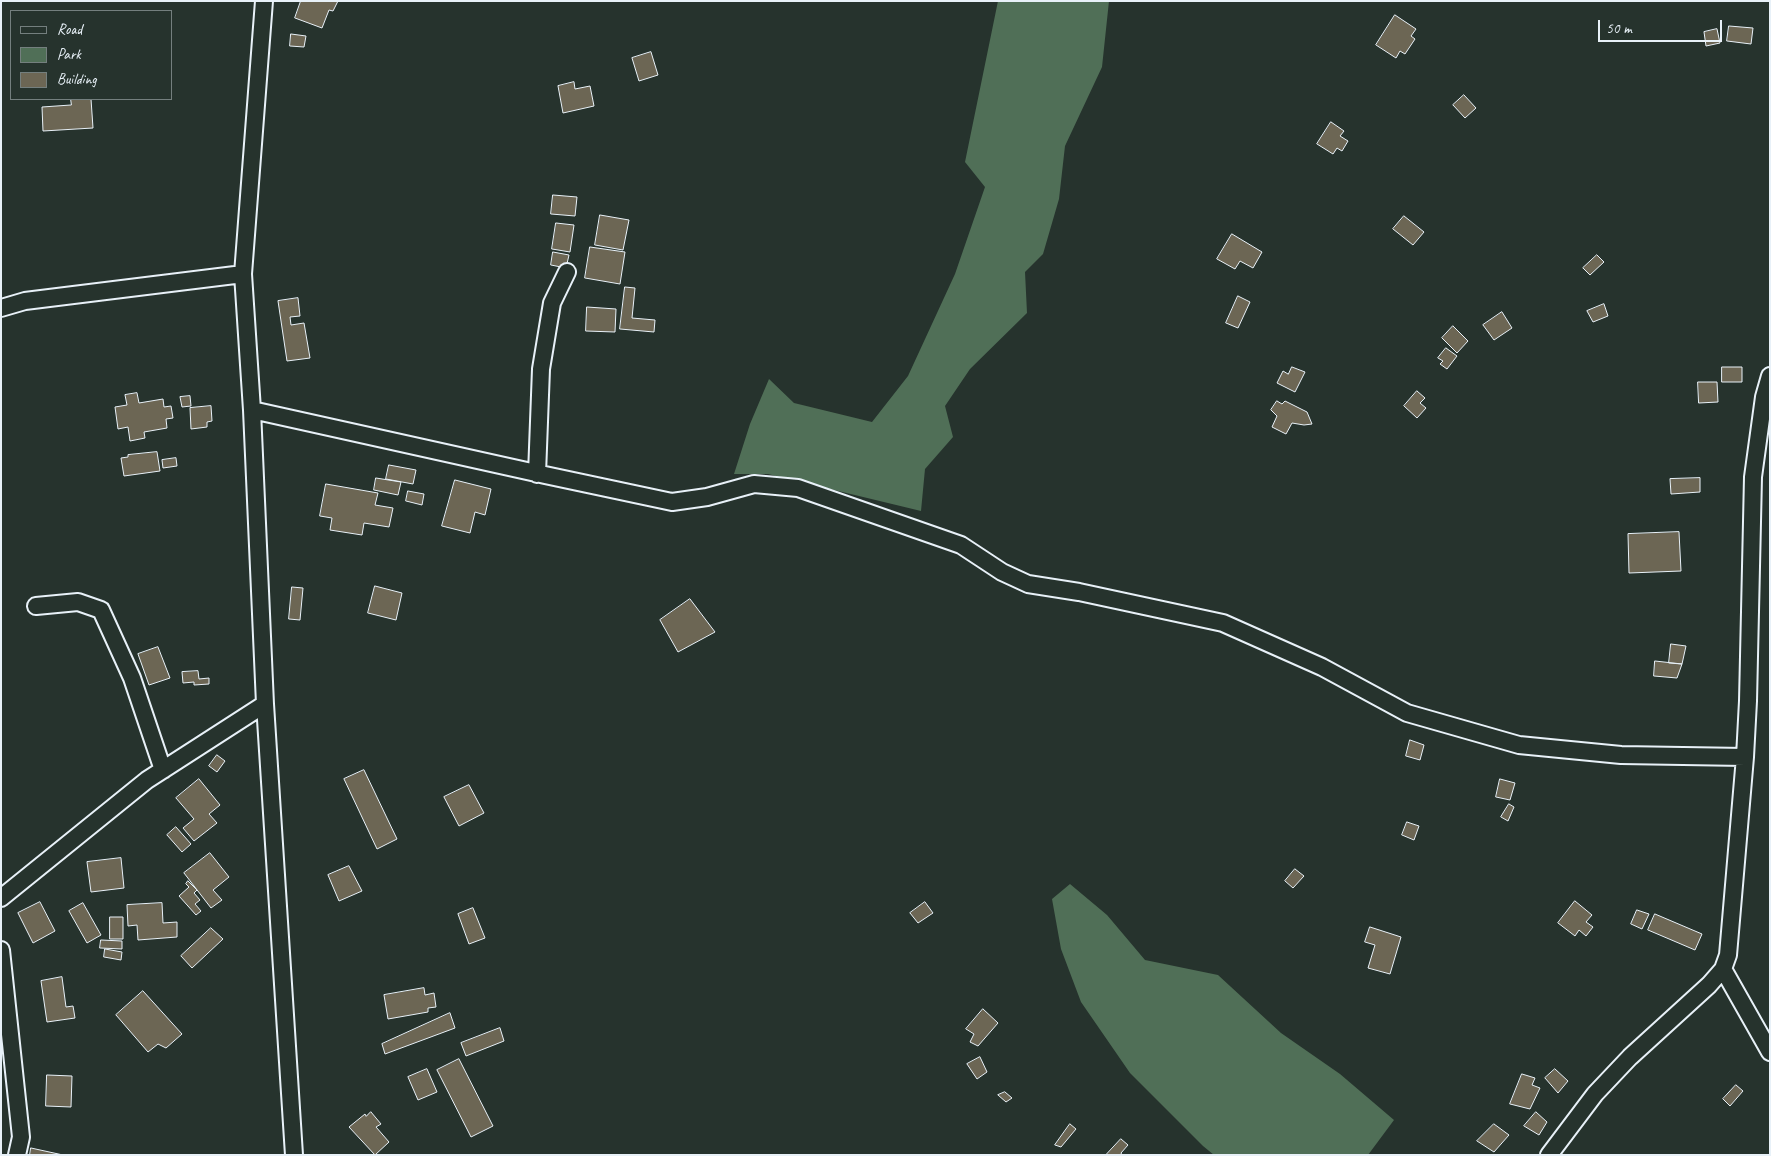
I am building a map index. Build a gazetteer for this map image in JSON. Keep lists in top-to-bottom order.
{
  "legend": ["Road", "Park", "Building"],
  "scale_bar": "50 m"
}
